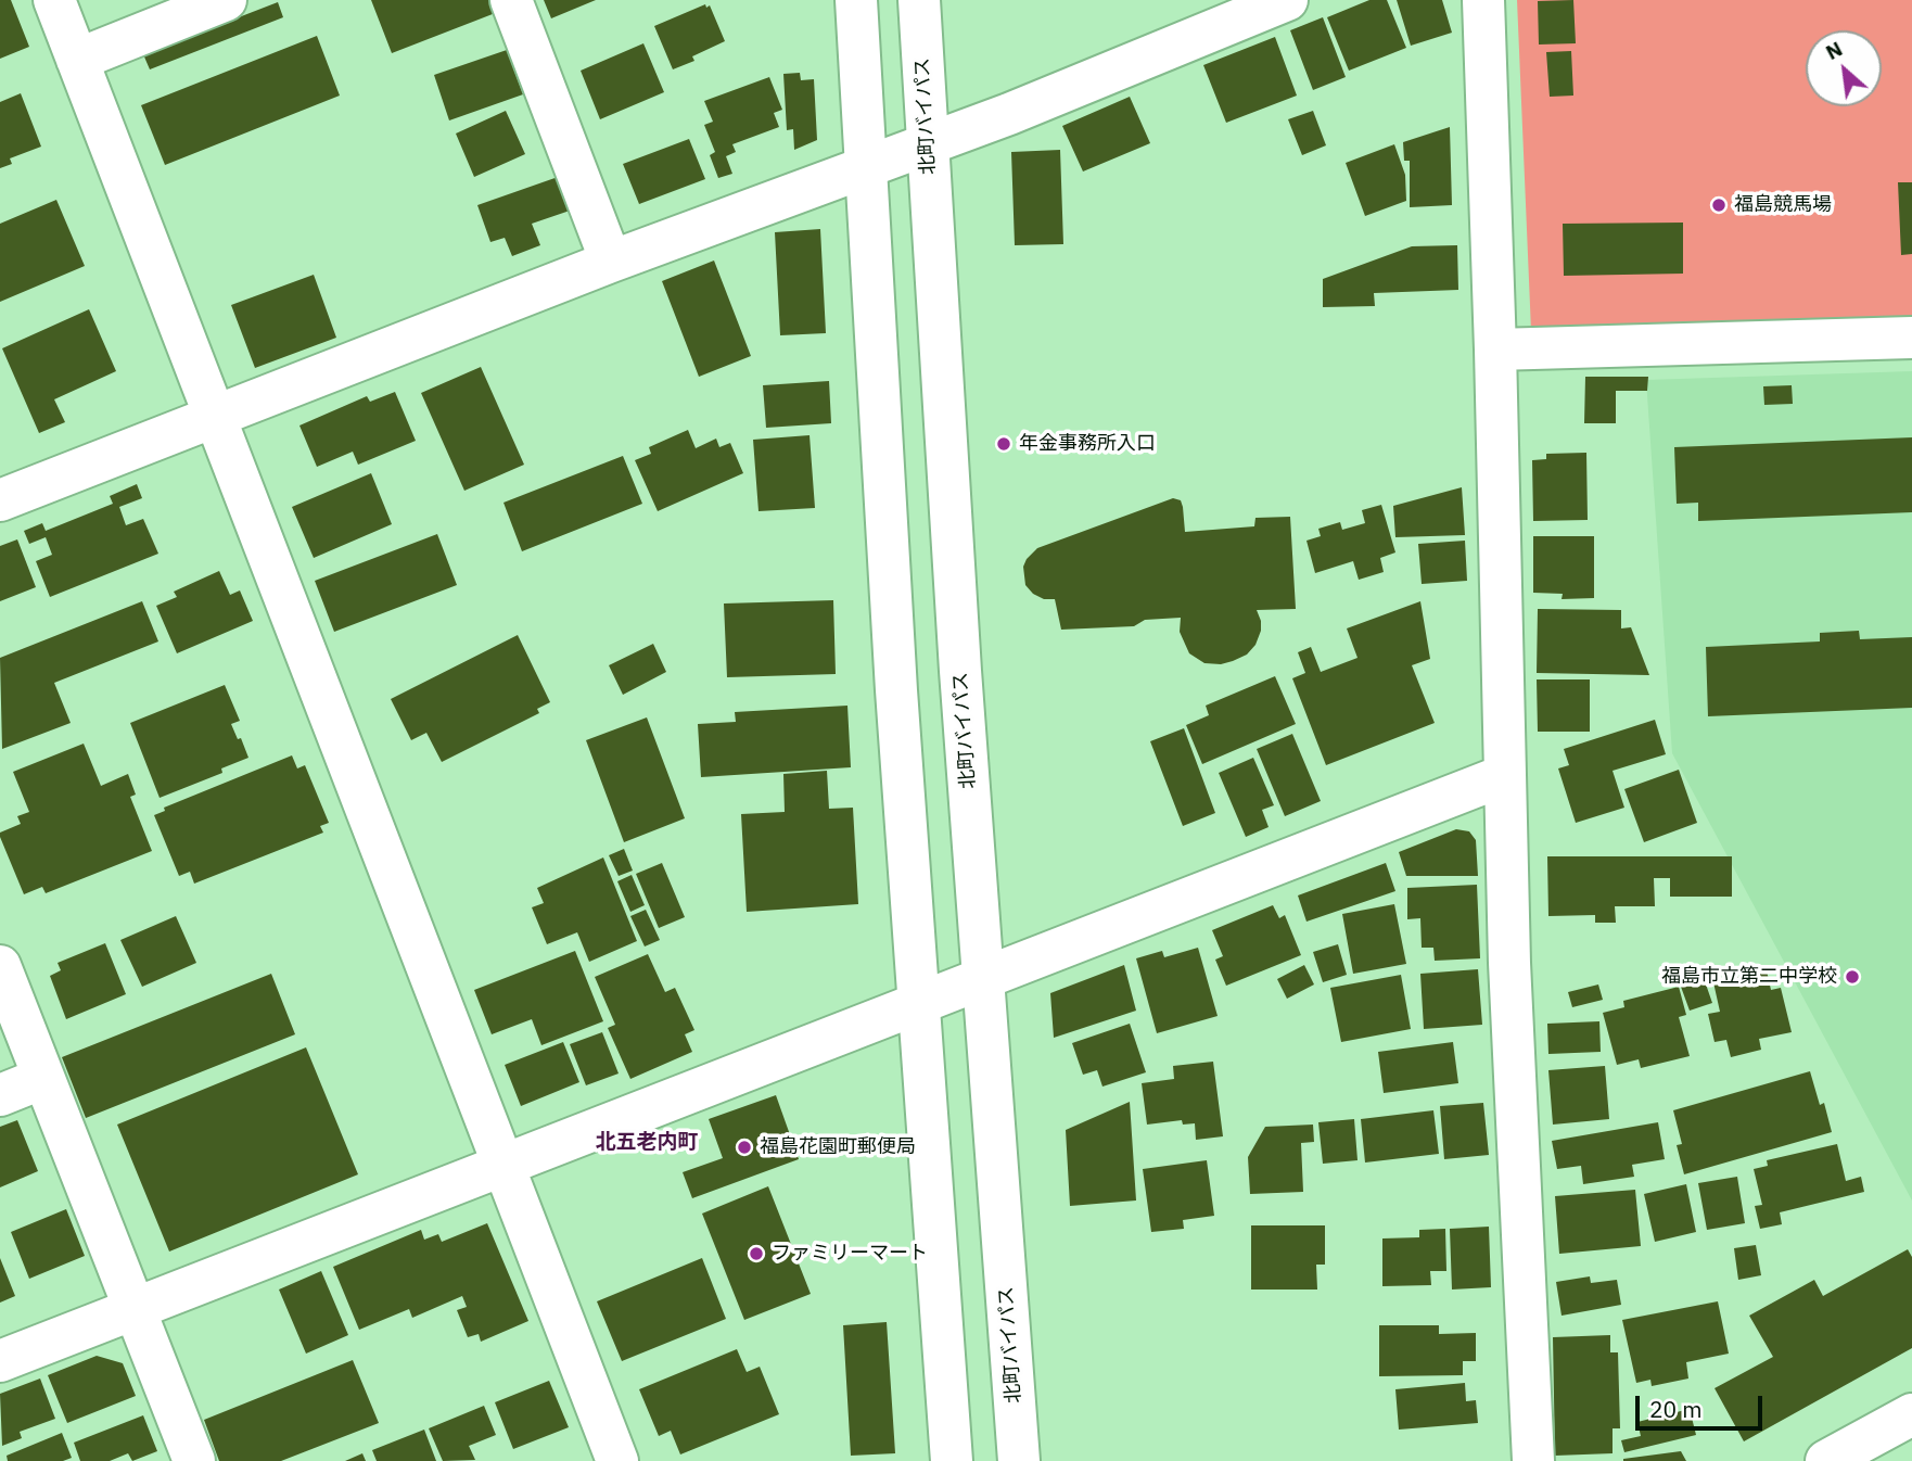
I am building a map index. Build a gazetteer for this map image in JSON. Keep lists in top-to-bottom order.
{
  "streets": {
    "main road": ["北町バイパス"]
  },
  "districts": ["北五老内町"],
  "places": [
    "福島競馬場",
    "年金事務所入口",
    "福島市立第二中学校",
    "福島花園町郵便局",
    "ファミリーマート"
  ],
  "scale_bar": "20 m",
  "north": "top left"
}
